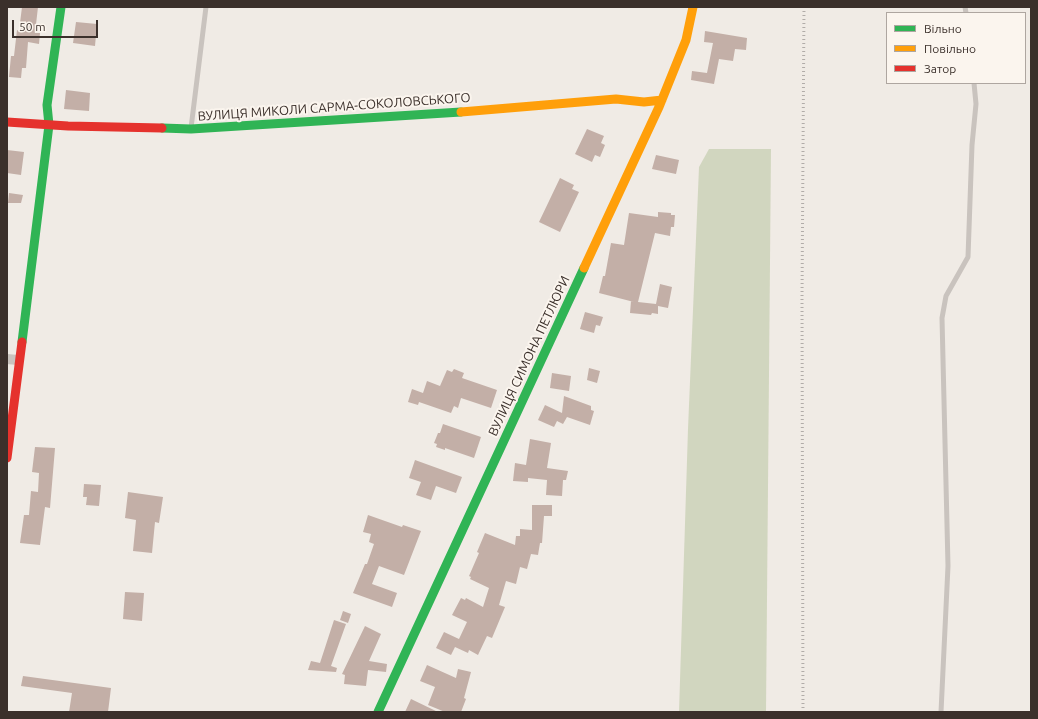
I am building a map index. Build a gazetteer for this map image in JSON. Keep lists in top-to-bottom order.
{
  "streets": {
    "street": ["ВУЛИЦЯ МИКОЛИ САРМА-СОКОЛОВСЬКОГО", "ВУЛИЦЯ СИМОНА ПЕТЛЮРИ"]
  },
  "crossings": [
    ["ВУЛИЦЯ МИКОЛИ САРМА-СОКОЛОВСЬКОГО", "ВУЛИЦЯ СИМОНА ПЕТЛЮРИ"]
  ],
  "legend": ["Вільно", "Повільно", "Затор"],
  "scale_bar": "50 m"
}
